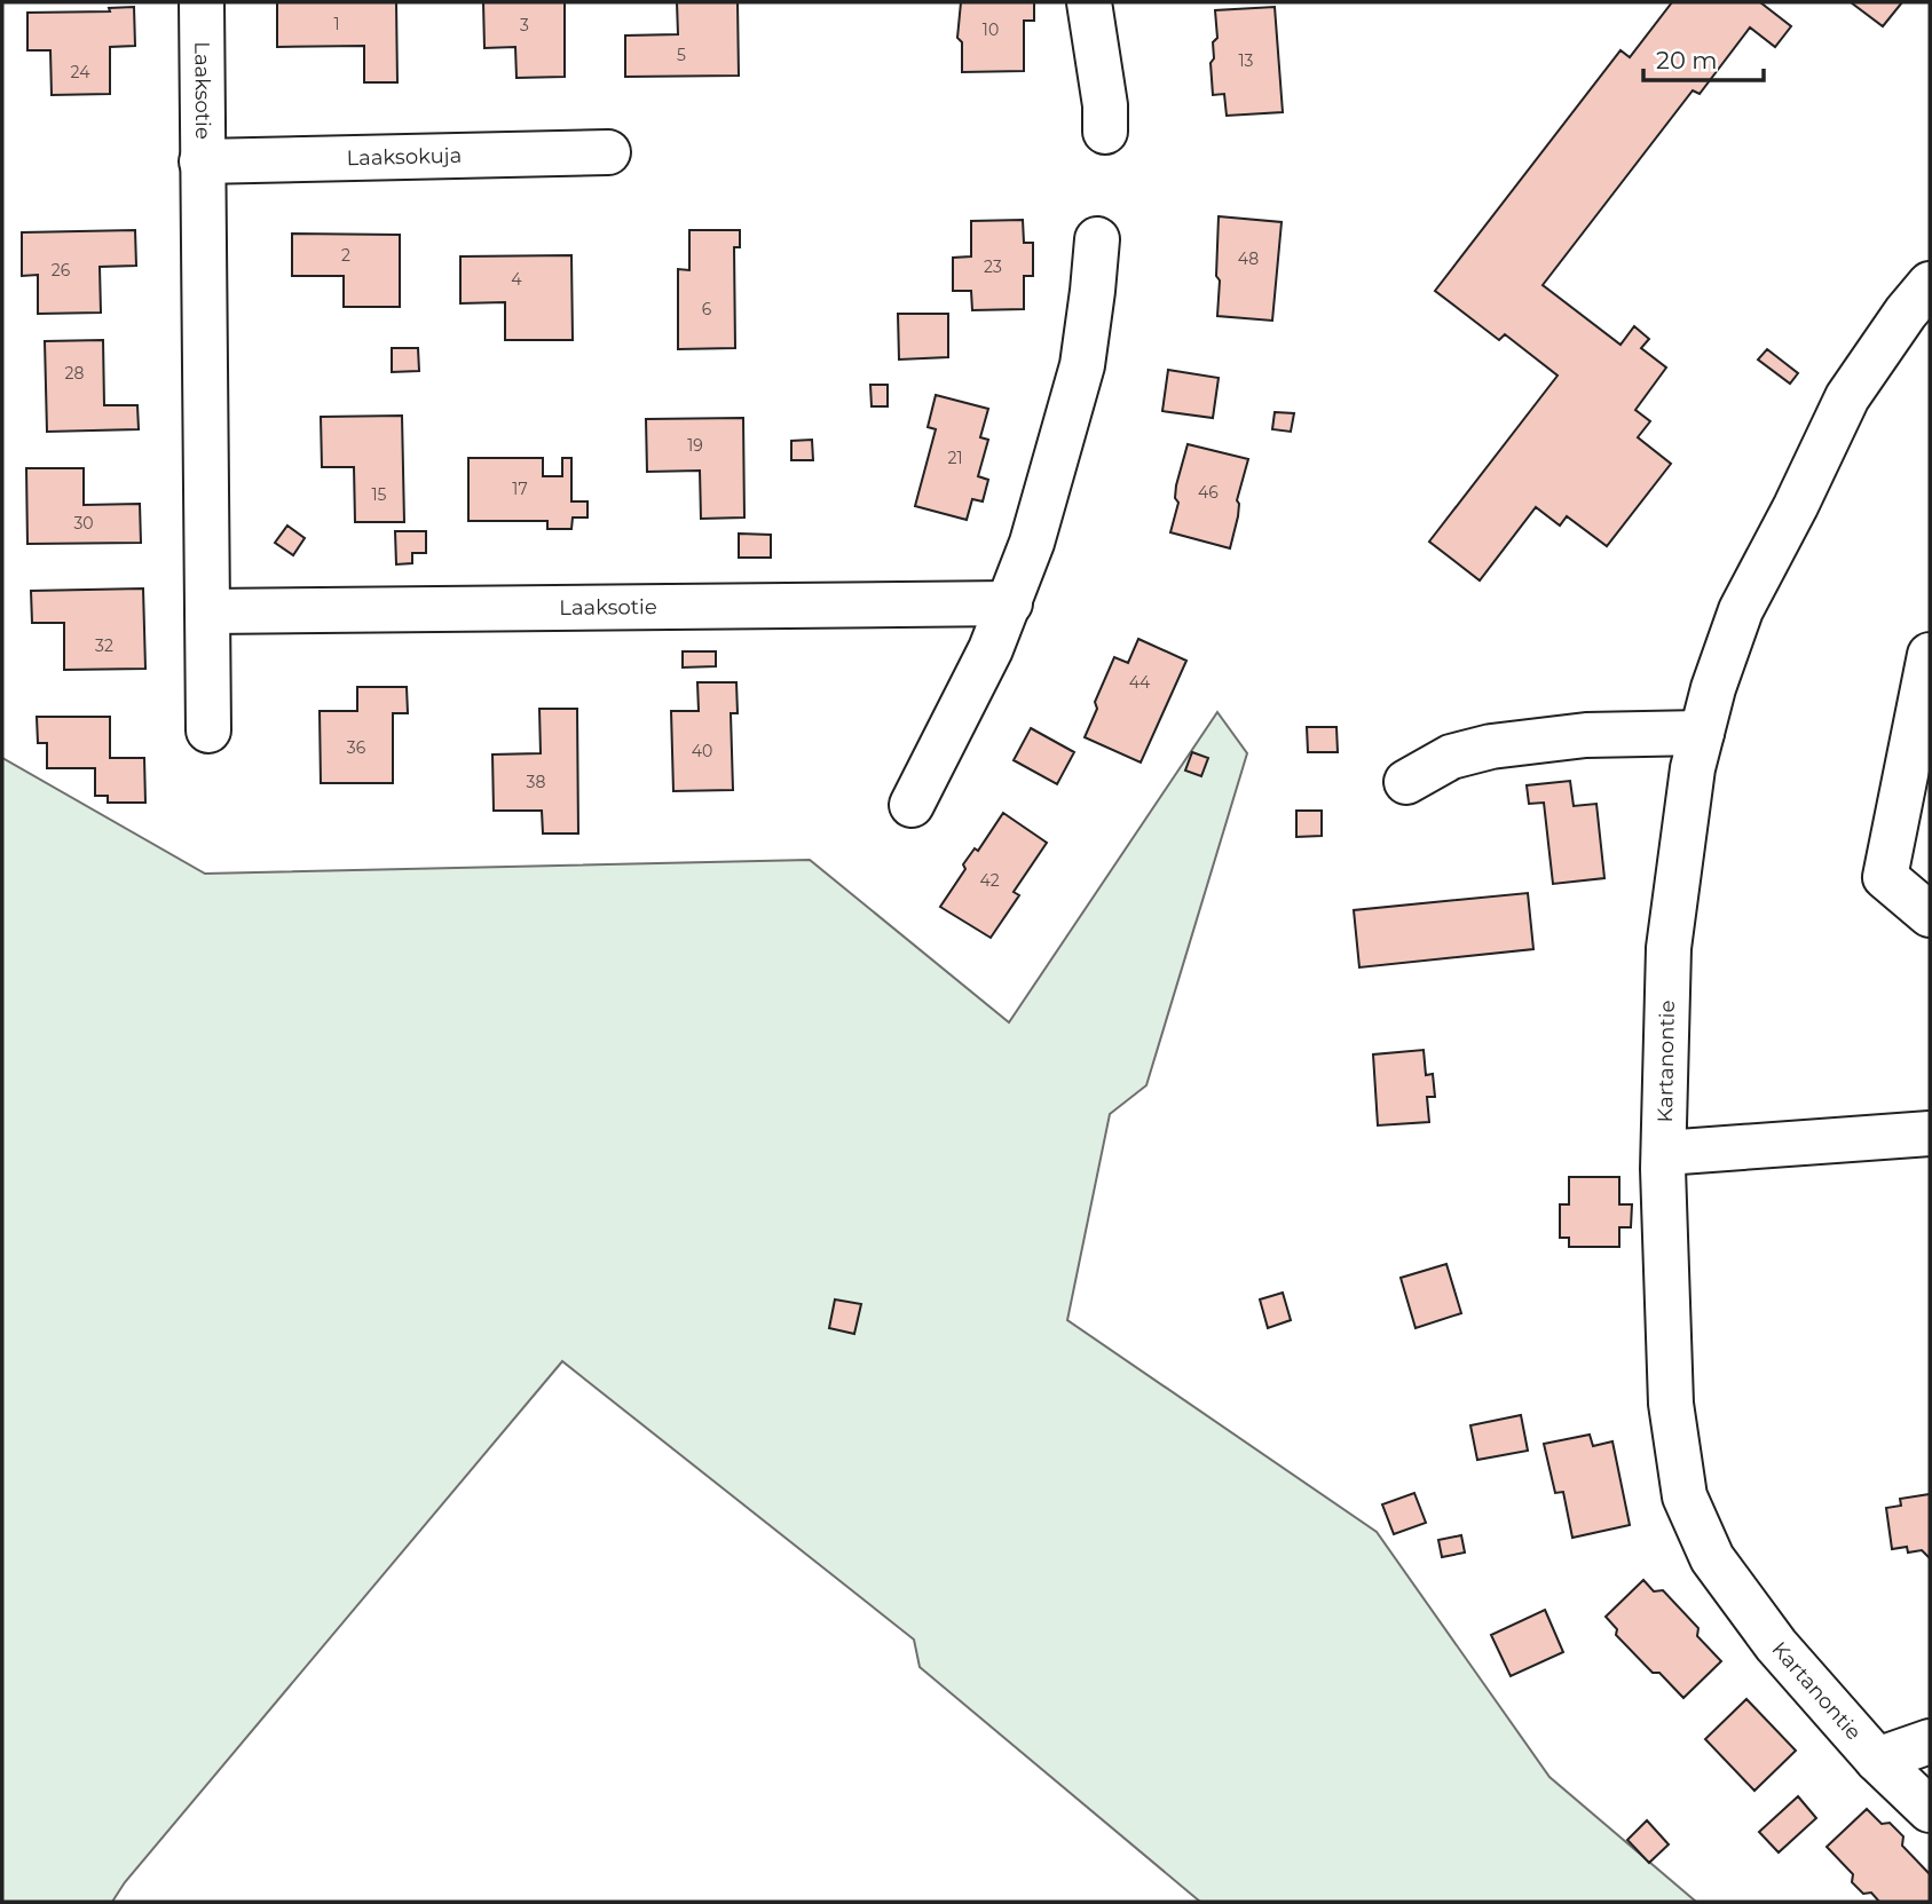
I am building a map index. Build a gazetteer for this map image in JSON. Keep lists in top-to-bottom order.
{
  "streets": {
    "street": ["Laaksotie", "Laaksokuja", "Kartanontie"]
  },
  "crossings": [
    ["Laaksotie", "Laaksokuja"]
  ],
  "house_numbers": [
    "1",
    "3",
    "10",
    "5",
    "13",
    "24",
    "2",
    "48",
    "23",
    "26",
    "4",
    "6",
    "28",
    "19",
    "21",
    "17",
    "46",
    "15",
    "30",
    "32",
    "44",
    "36",
    "40",
    "38",
    "42"
  ],
  "scale_bar": "20 m"
}
